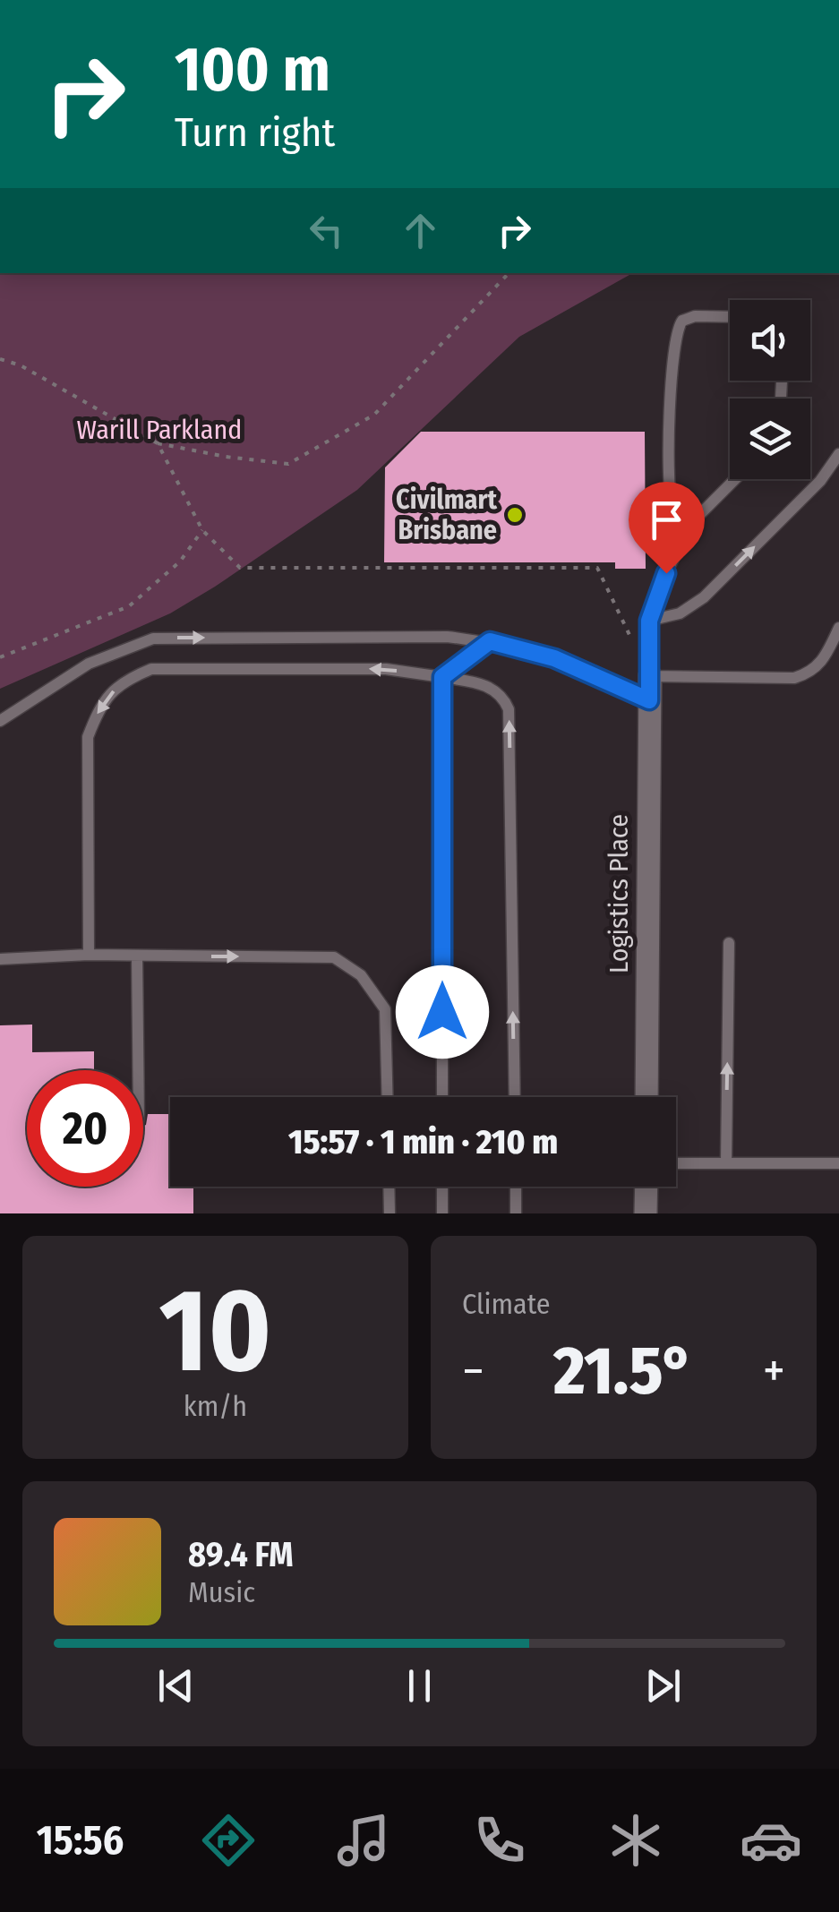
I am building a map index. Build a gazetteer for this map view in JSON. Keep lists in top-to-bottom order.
{
  "streets": {
    "street": ["Logistics Place"]
  },
  "parks": ["Warill Parkland"],
  "places": ["Civilmart Brisbane"],
  "page": {
    "turn": ["100 m", "Turn right"],
    "limit": "20",
    "trip": "15:57 · 1 min · 210 m",
    "tile": [
      ["10", "km/h"],
      "Climate"
    ],
    "heat": ["−", "21.5°", "+"],
    "song": ["89.4 FM", "Music"],
    "tabs": "15:56"
  }
}
